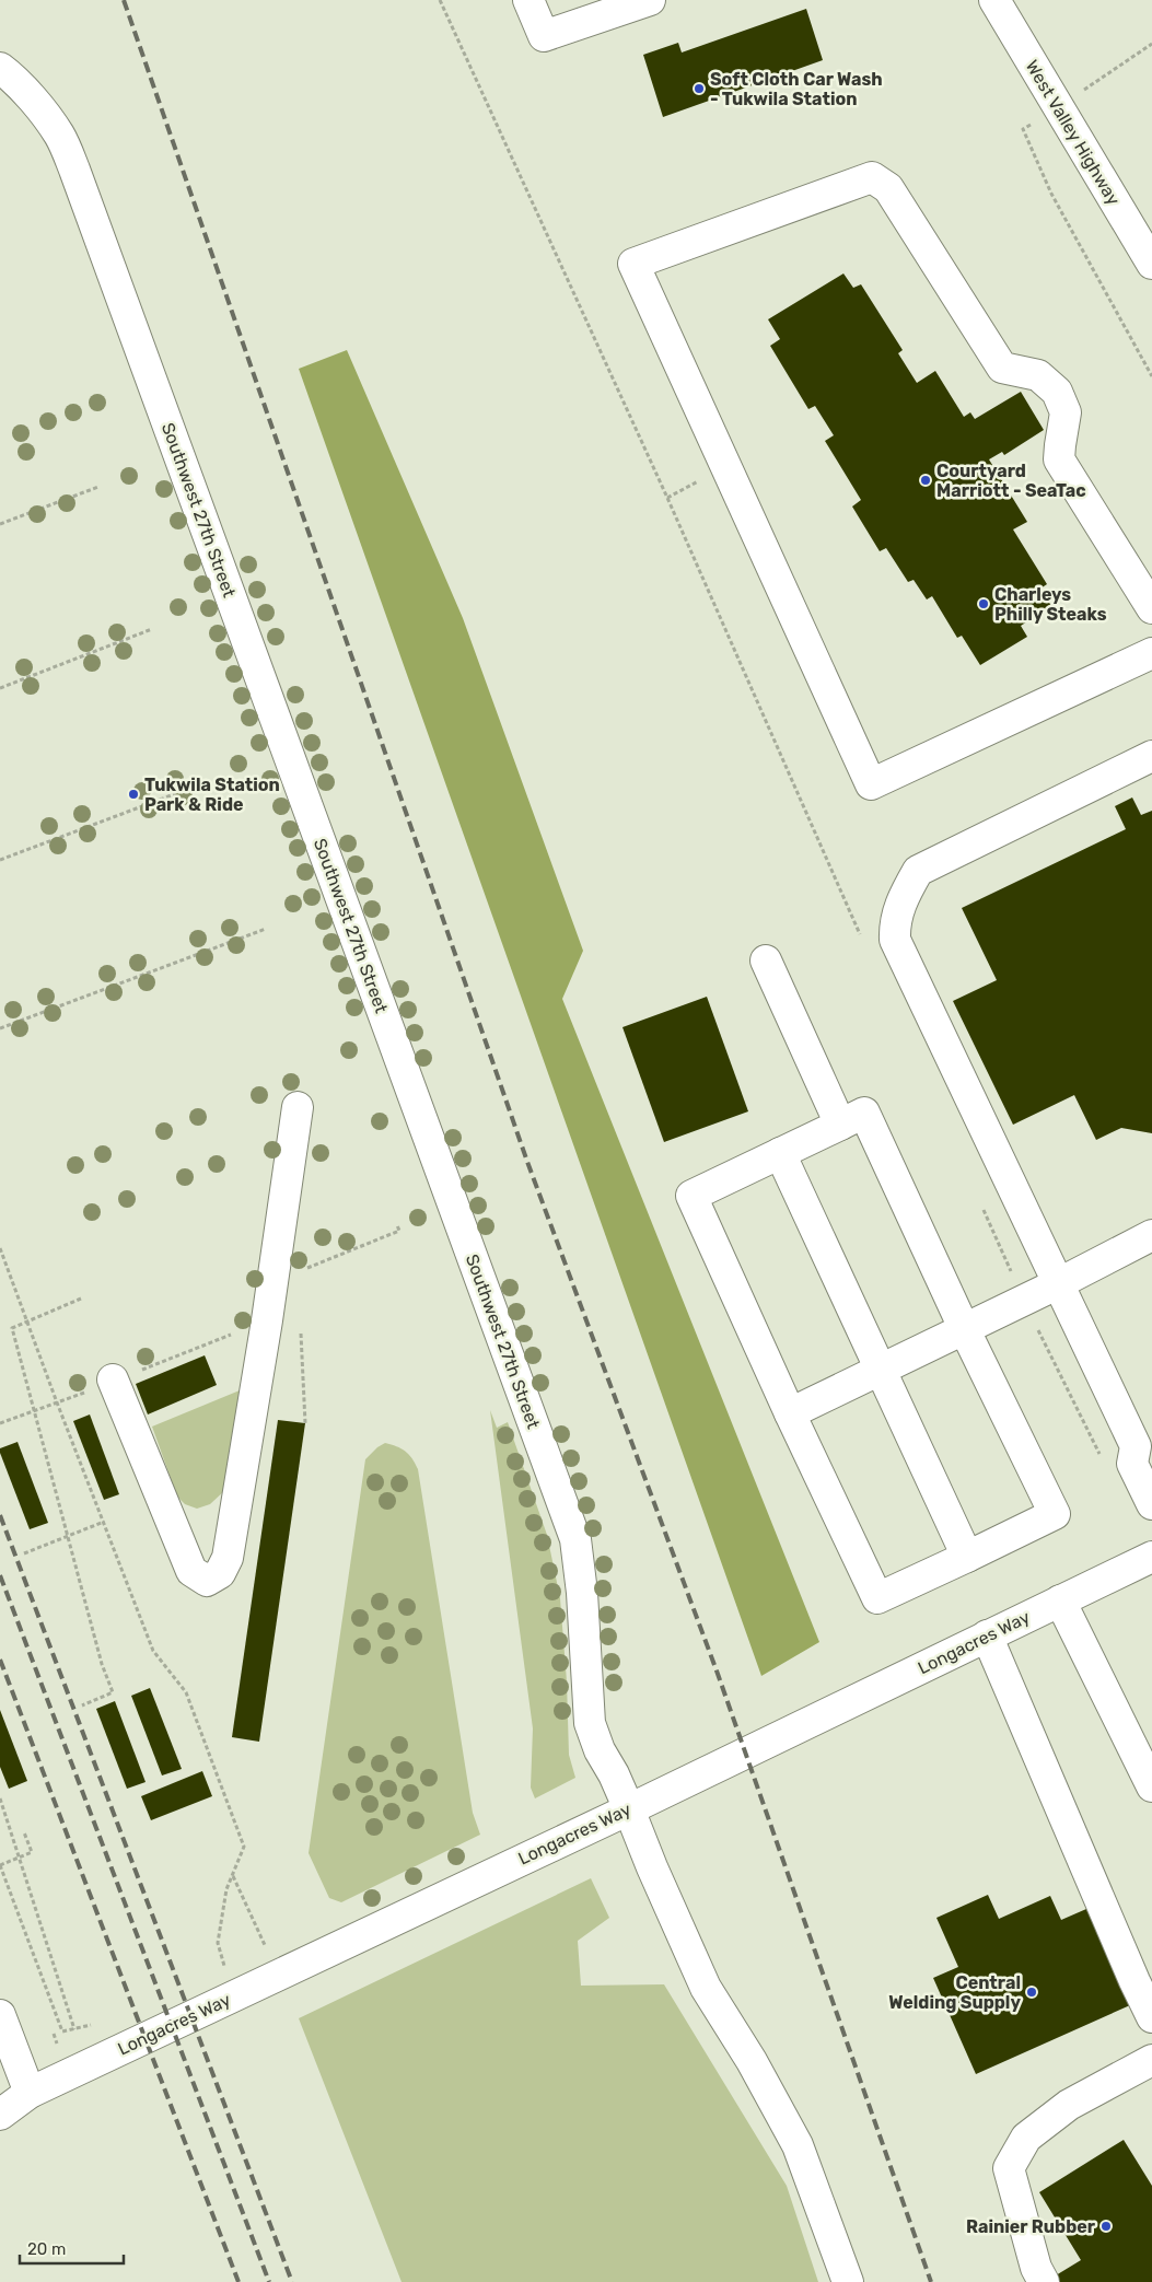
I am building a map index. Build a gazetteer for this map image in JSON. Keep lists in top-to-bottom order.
{
  "streets": {
    "street": ["West Valley Highway", "Southwest 27th Street", "Longacres Way"]
  },
  "crossings": [
    ["Southwest 27th Street", "Longacres Way"]
  ],
  "places": [
    "Soft Cloth Car Wash - Tukwila Station",
    "Courtyard Marriott - SeaTac",
    "Charleys Philly Steaks",
    "Tukwila Station Park & Ride",
    "Central Welding Supply",
    "Rainier Rubber"
  ],
  "scale_bar": "20 m"
}
